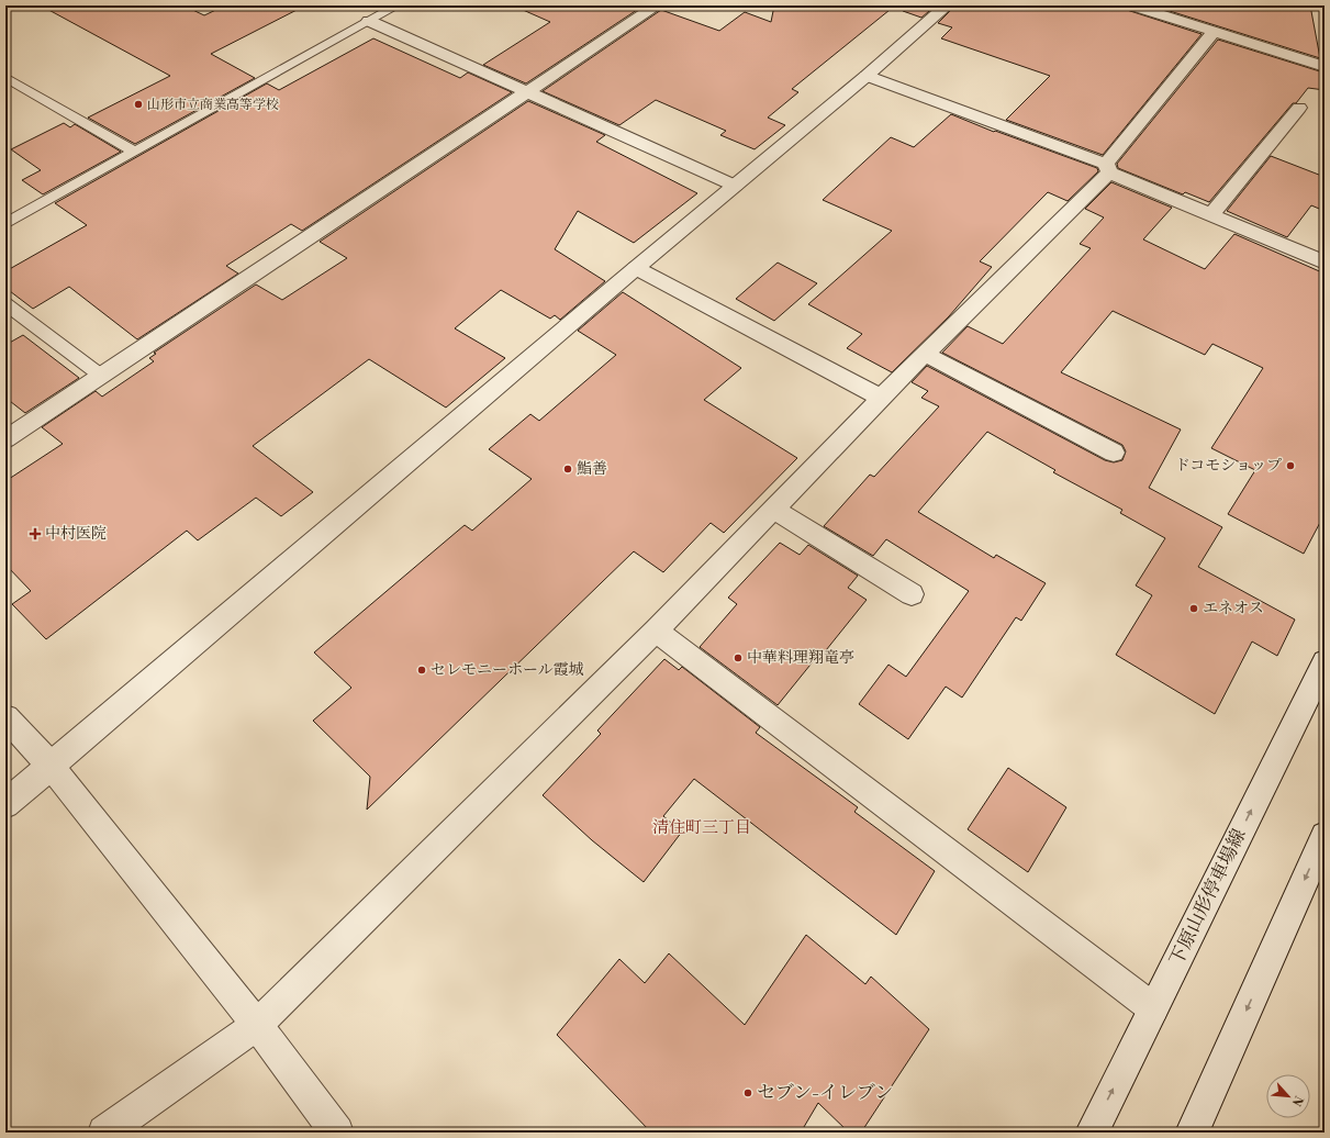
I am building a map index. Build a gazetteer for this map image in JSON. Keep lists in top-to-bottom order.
{
  "streets": {
    "street": ["下原山形停車場線"]
  },
  "districts": ["清住町三丁目"],
  "places": {
    "other": [
      "山形市立商業高等学校",
      "ドコモショップ",
      "鮨善",
      "エネオス",
      "中華料理翔竜亭",
      "セレモニーホール霞城",
      "セブン-イレブン"
    ],
    "health": ["中村医院"]
  },
  "north": "bottom right"
}
